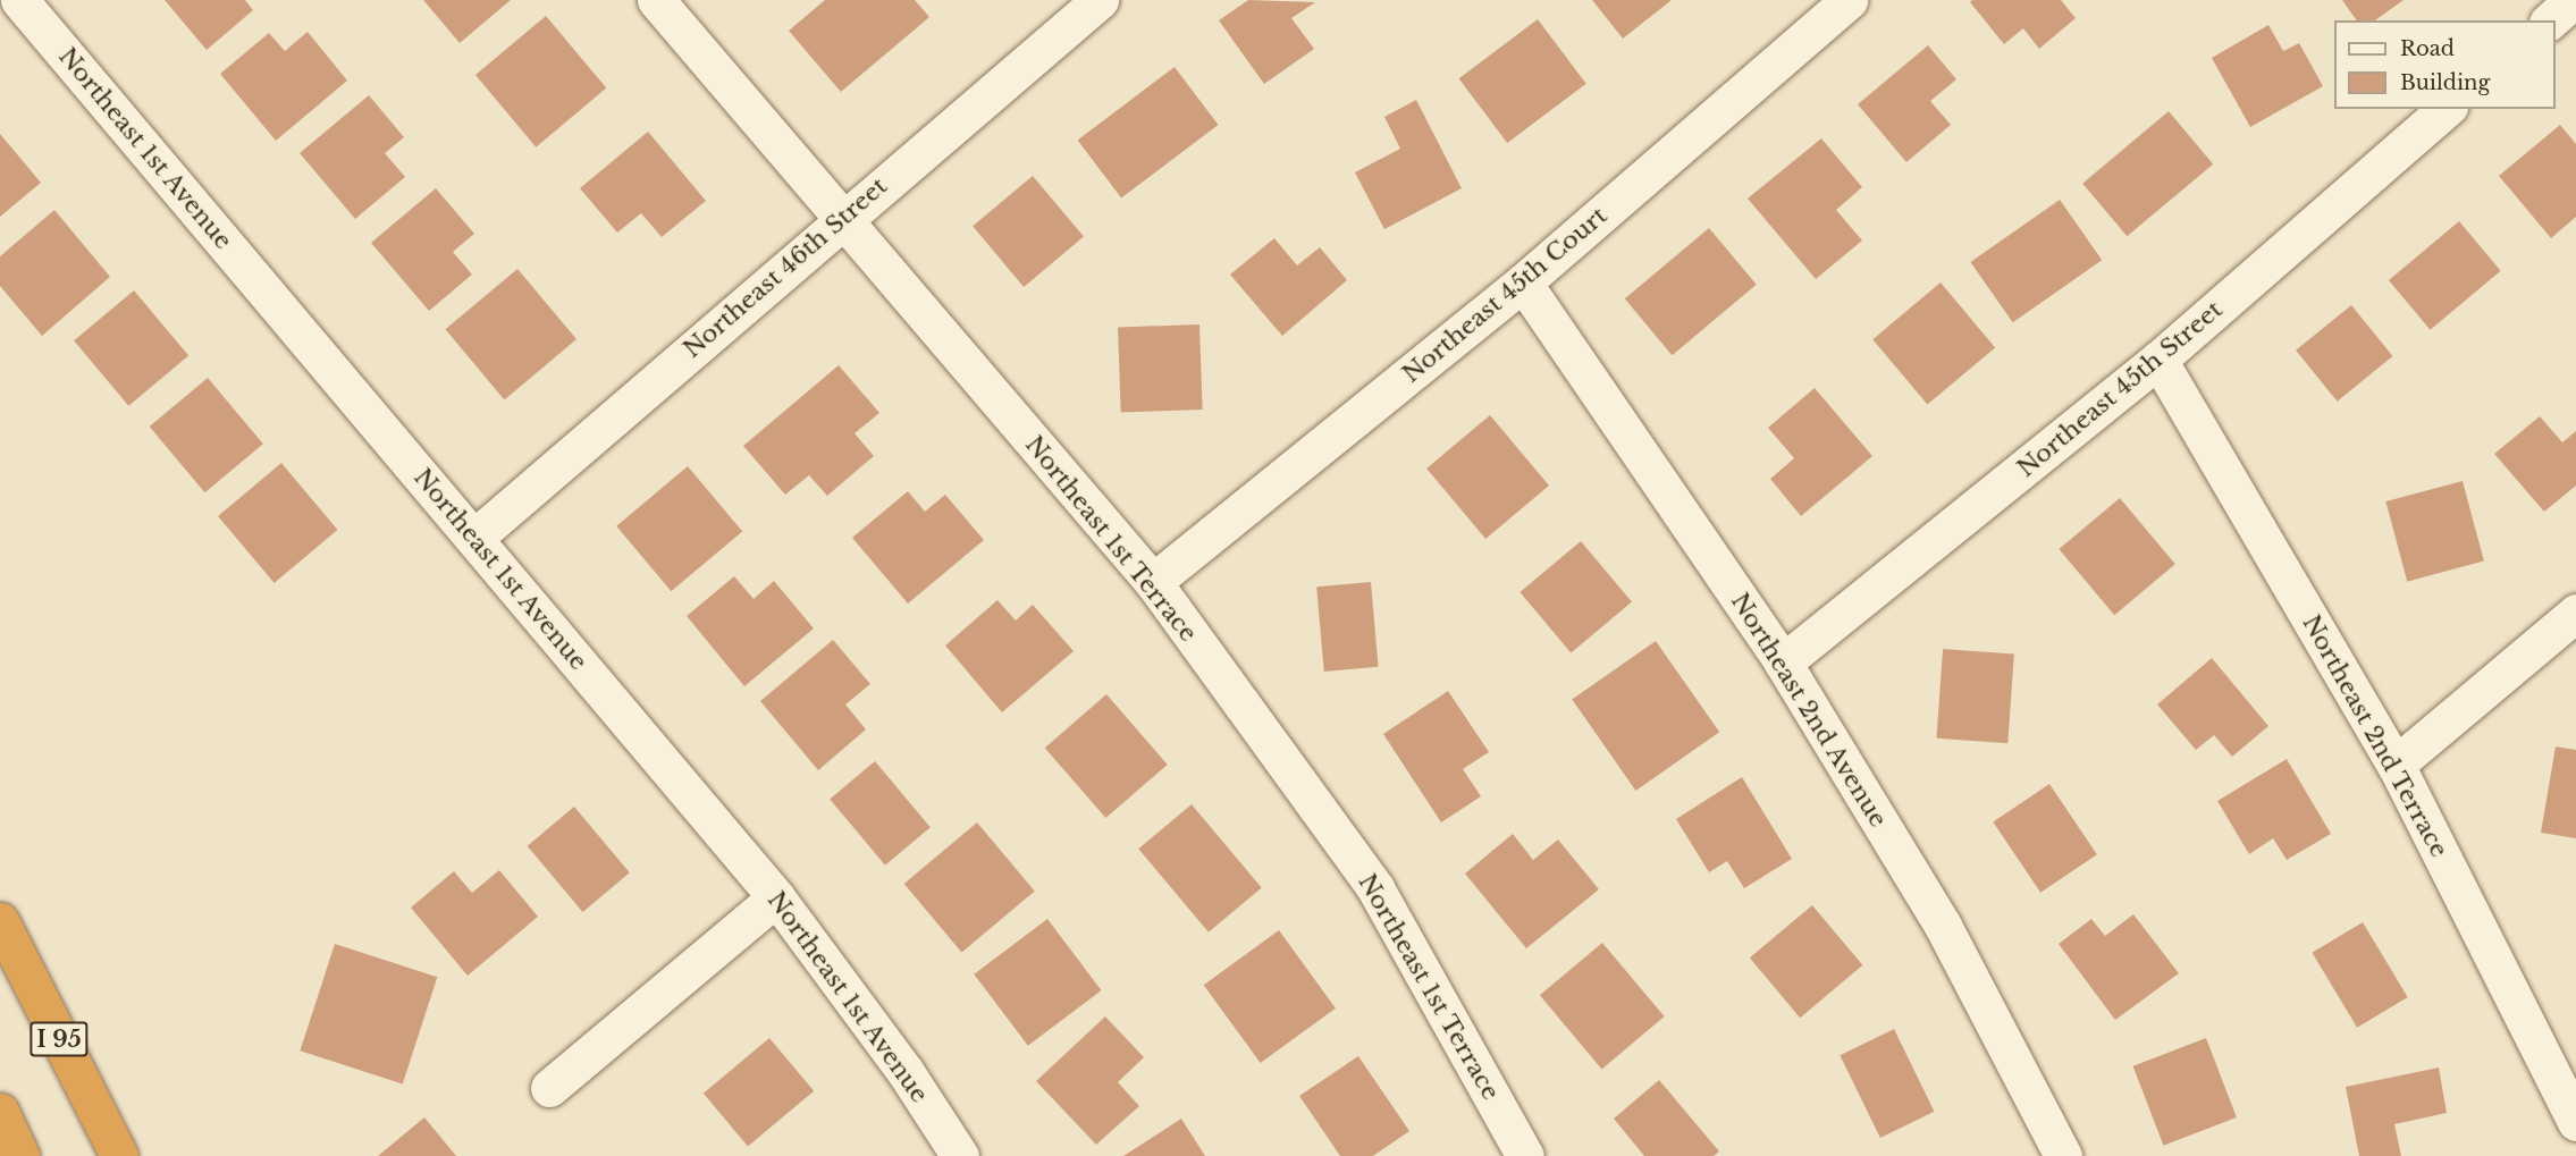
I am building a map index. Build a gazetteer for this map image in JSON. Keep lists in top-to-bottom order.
{
  "streets": {
    "highway": ["I 95"],
    "street": [
      "Northeast 1st Avenue",
      "Northeast 46th Street",
      "Northeast 45th Court",
      "Northeast 45th Street",
      "Northeast 1st Terrace",
      "Northeast 2nd Avenue",
      "Northeast 2nd Terrace"
    ]
  },
  "crossings": [
    ["Northeast 1st Avenue", "Northeast 46th Street"],
    ["Northeast 46th Street", "Northeast 1st Terrace"],
    ["Northeast 45th Court", "Northeast 1st Terrace"],
    ["Northeast 45th Court", "Northeast 2nd Avenue"],
    ["Northeast 45th Street", "Northeast 2nd Avenue"],
    ["Northeast 45th Street", "Northeast 2nd Terrace"]
  ],
  "legend": ["Road", "Building"]
}
